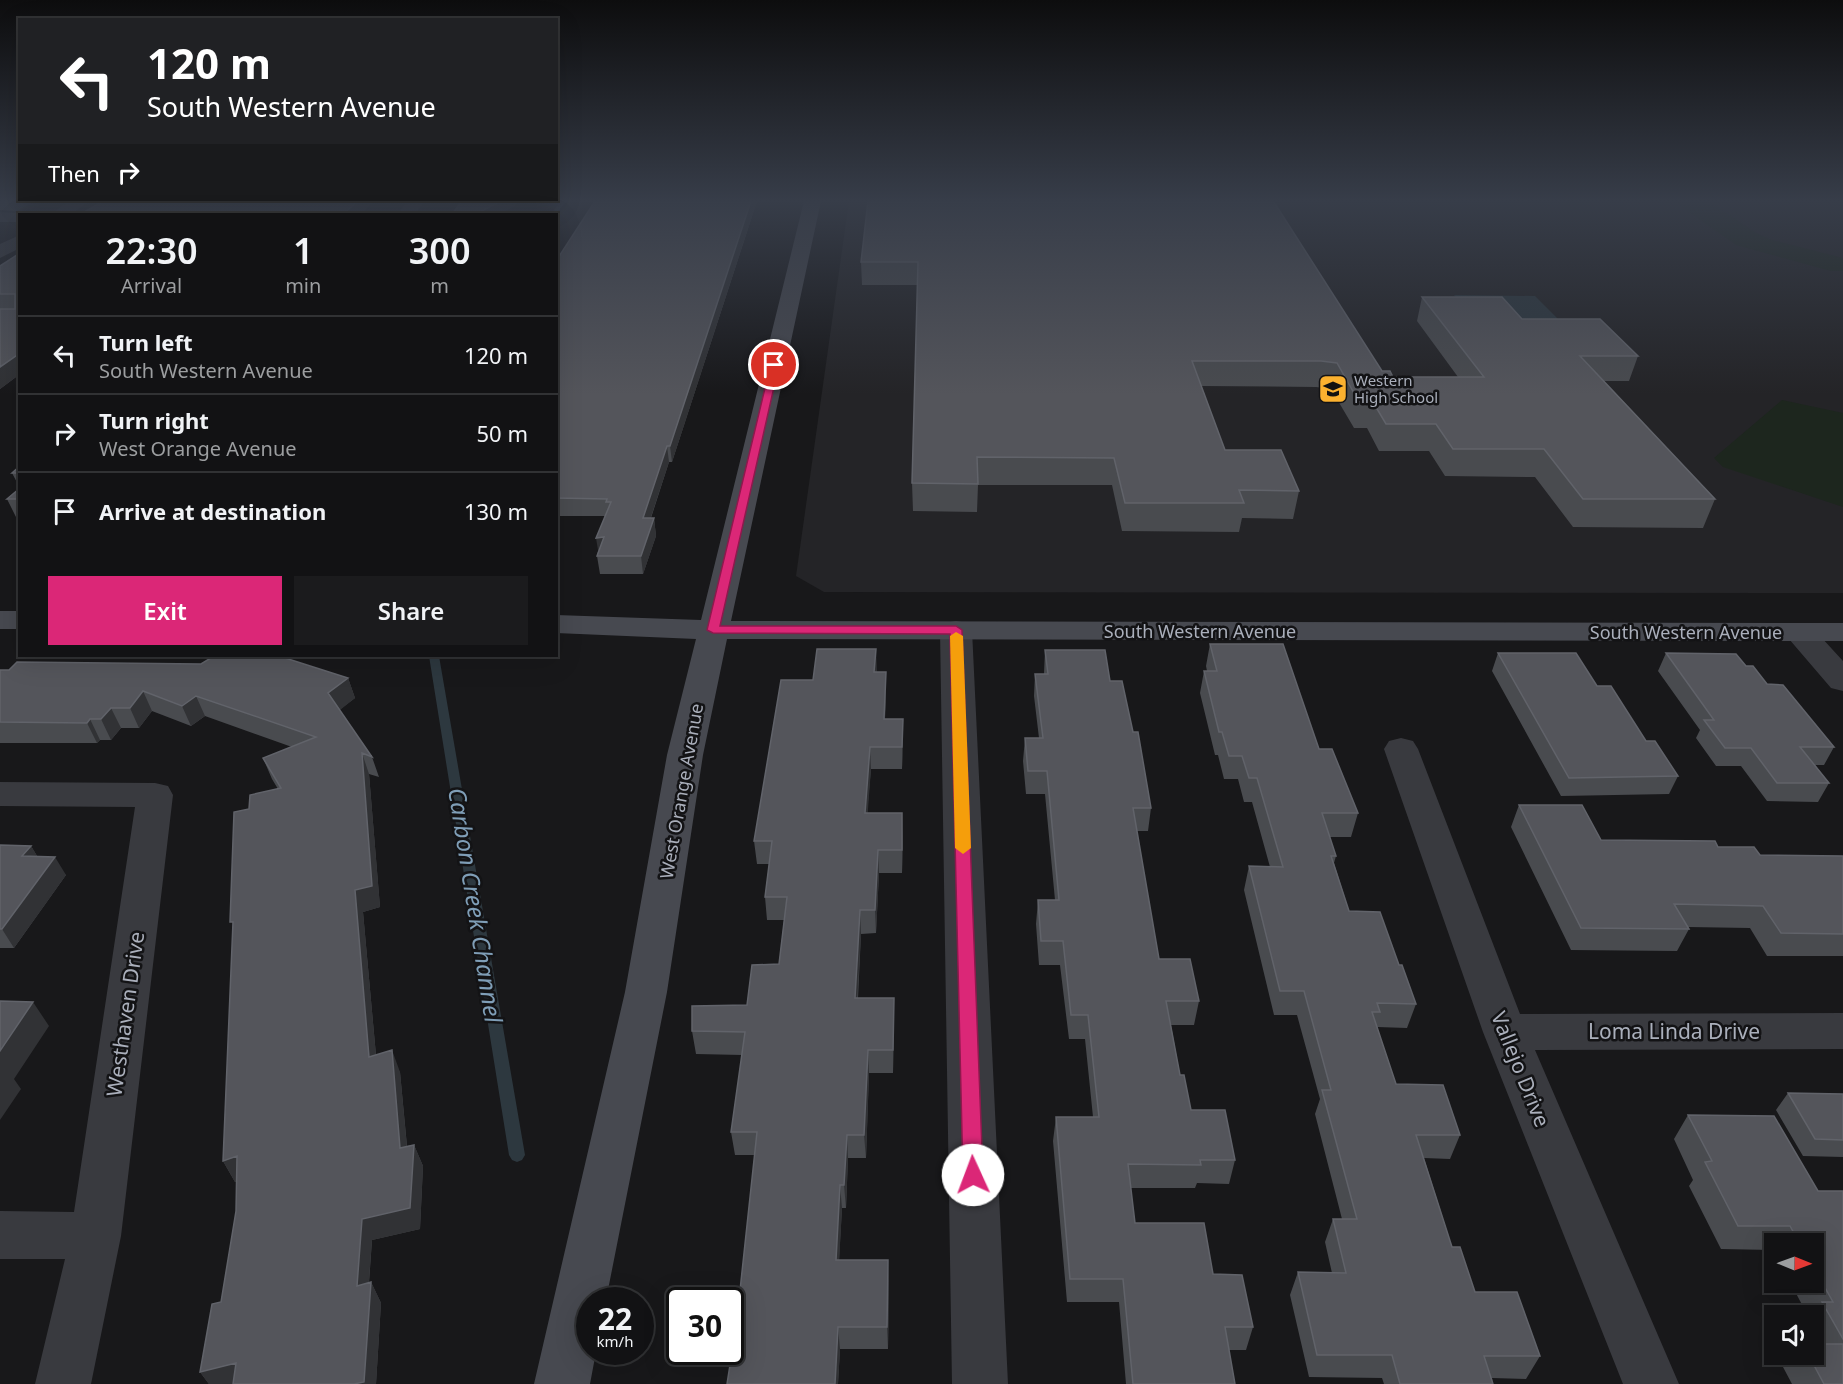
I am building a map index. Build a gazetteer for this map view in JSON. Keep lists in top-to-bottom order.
{
  "streets": {
    "street": [
      "South Western Avenue",
      "West Orange Avenue",
      "Westhaven Drive",
      "Loma Linda Drive",
      "Vallejo Drive"
    ]
  },
  "crossings": [
    ["South Western Avenue", "West Orange Avenue"],
    ["Loma Linda Drive", "Vallejo Drive"]
  ],
  "water": ["Carbon Creek Channel"],
  "places": {
    "school or university": ["Western High School"]
  },
  "north": "right",
  "page": {
    "turn": ["120 m", "South Western Avenue"],
    "then": "Then",
    "eta": [
      "22:30",
      "Arrival",
      "1",
      "min",
      "300",
      "m"
    ],
    "list": [
      {
        "name": "Turn left",
        "note": "South Western Avenue",
        "value": "120 m"
      },
      {
        "name": "Turn right",
        "note": "West Orange Avenue",
        "value": "50 m"
      },
      {
        "name": "Arrive at destination",
        "value": "130 m"
      }
    ],
    "buttons": ["Exit", "Share"],
    "speed": "22 km/h",
    "limit": "30"
  }
}
